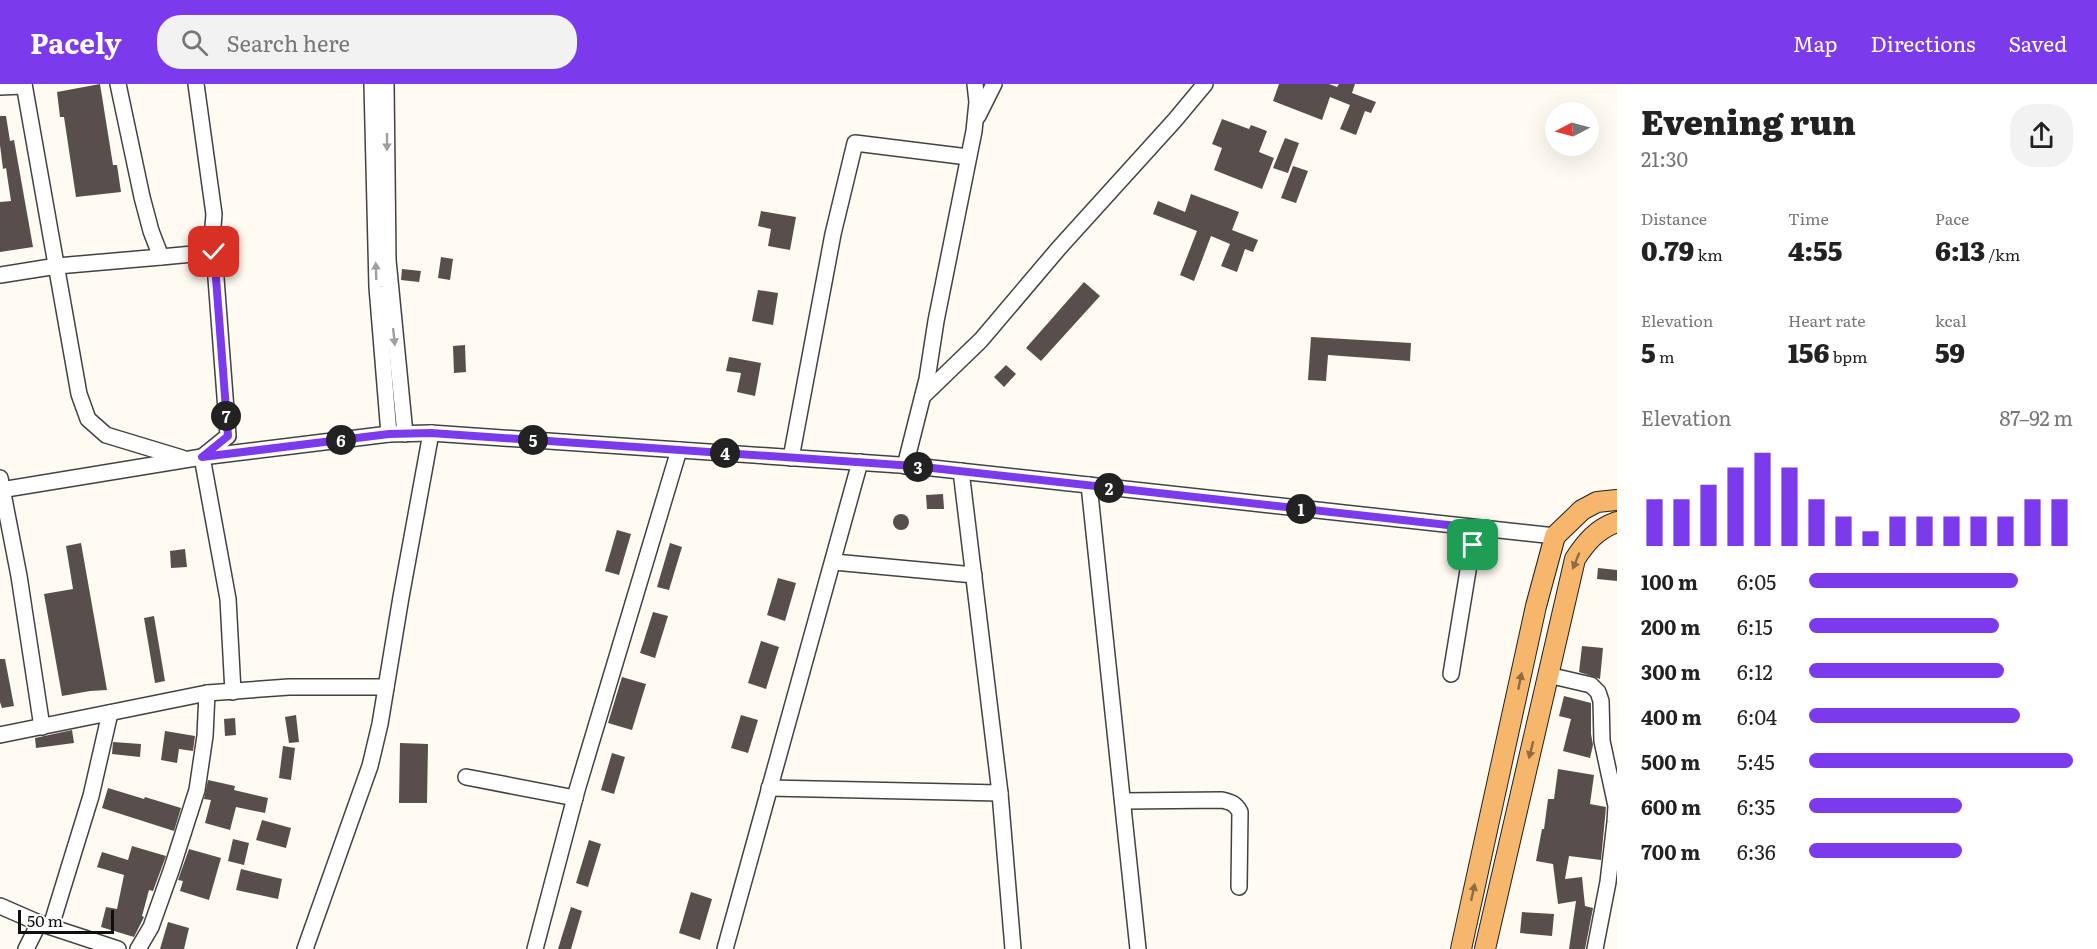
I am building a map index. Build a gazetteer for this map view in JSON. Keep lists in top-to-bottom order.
{
  "scale_bar": "50 m",
  "north": "left",
  "page": {
    "header": "Pacely",
    "search": "Search here",
    "nav": ["Map", "Directions", "Saved"],
    "heading": ["Evening run", "21:30"],
    "stats": [
      ["Distance", "0.79 km"],
      ["Time", "4:55"],
      ["Pace", "6:13 /km"],
      ["Elevation", "5 m"],
      ["Heart rate", "156 bpm"],
      ["kcal", "59"]
    ],
    "chart": ["Elevation", "87–92 m"],
    "pins": [
      "7",
      "5",
      "6",
      "4",
      "3",
      "2",
      "1"
    ],
    "list": [
      {
        "name": "100 m",
        "note": "6:05"
      },
      {
        "name": "200 m",
        "note": "6:15"
      },
      {
        "name": "300 m",
        "note": "6:12"
      },
      {
        "name": "400 m",
        "note": "6:04"
      },
      {
        "name": "500 m",
        "note": "5:45"
      },
      {
        "name": "600 m",
        "note": "6:35"
      },
      {
        "name": "700 m",
        "note": "6:36"
      }
    ],
    "scale": "50 m"
  }
}
